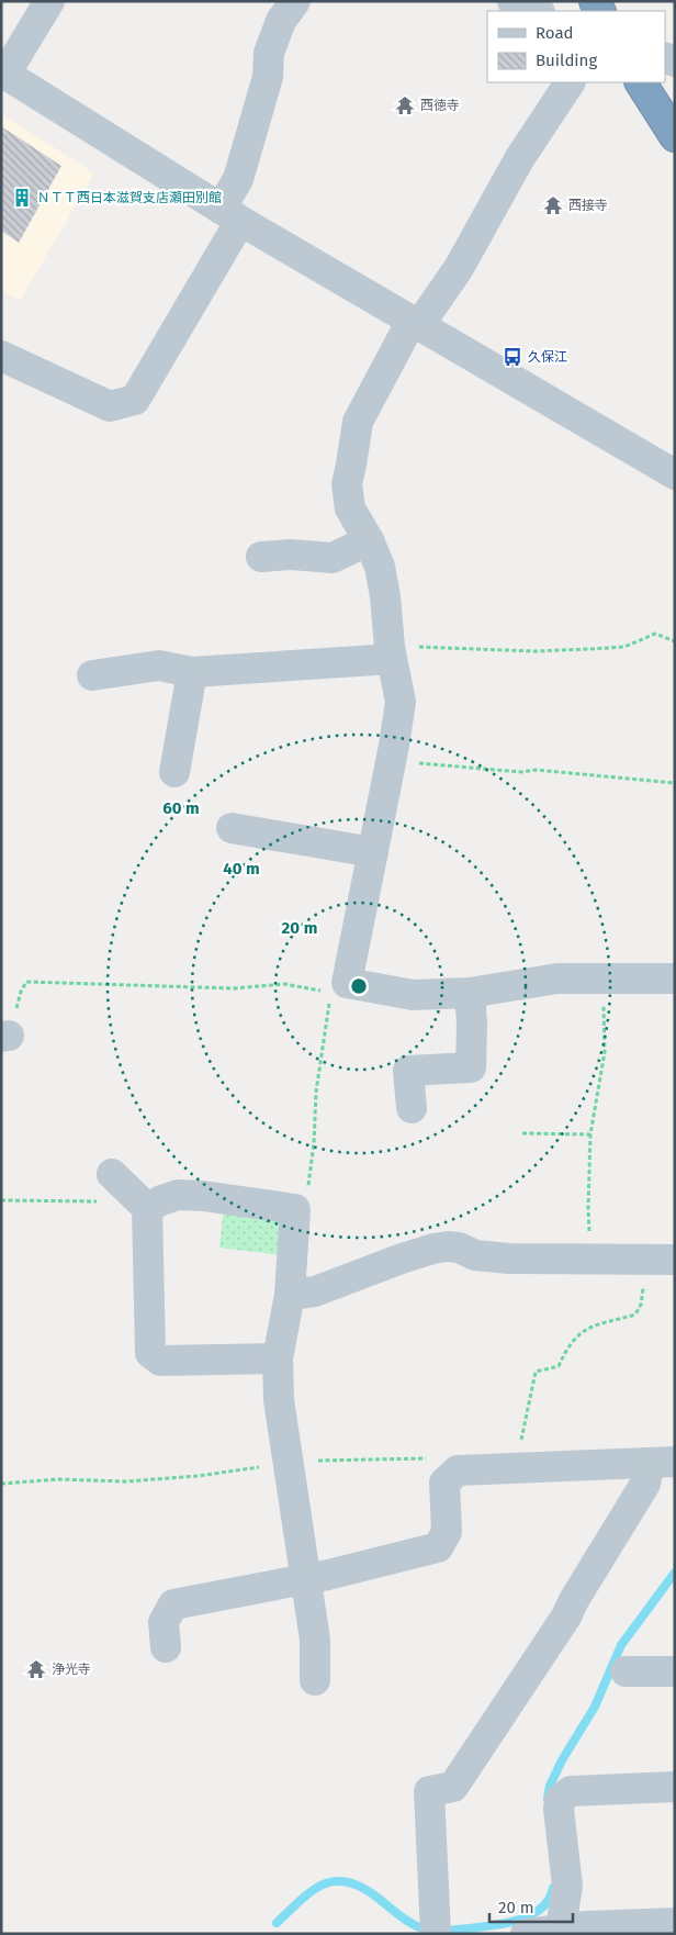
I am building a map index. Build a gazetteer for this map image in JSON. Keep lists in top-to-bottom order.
{
  "places": {
    "temple": ["西徳寺", "西接寺", "浄光寺"],
    "building": ["ＮＴＴ西日本滋賀支店瀬田別館"],
    "bus stop": ["久保江"]
  },
  "legend": ["Road", "Building"],
  "scale_bar": "20 m",
  "rings": ["60 m", "40 m", "20 m"]
}
